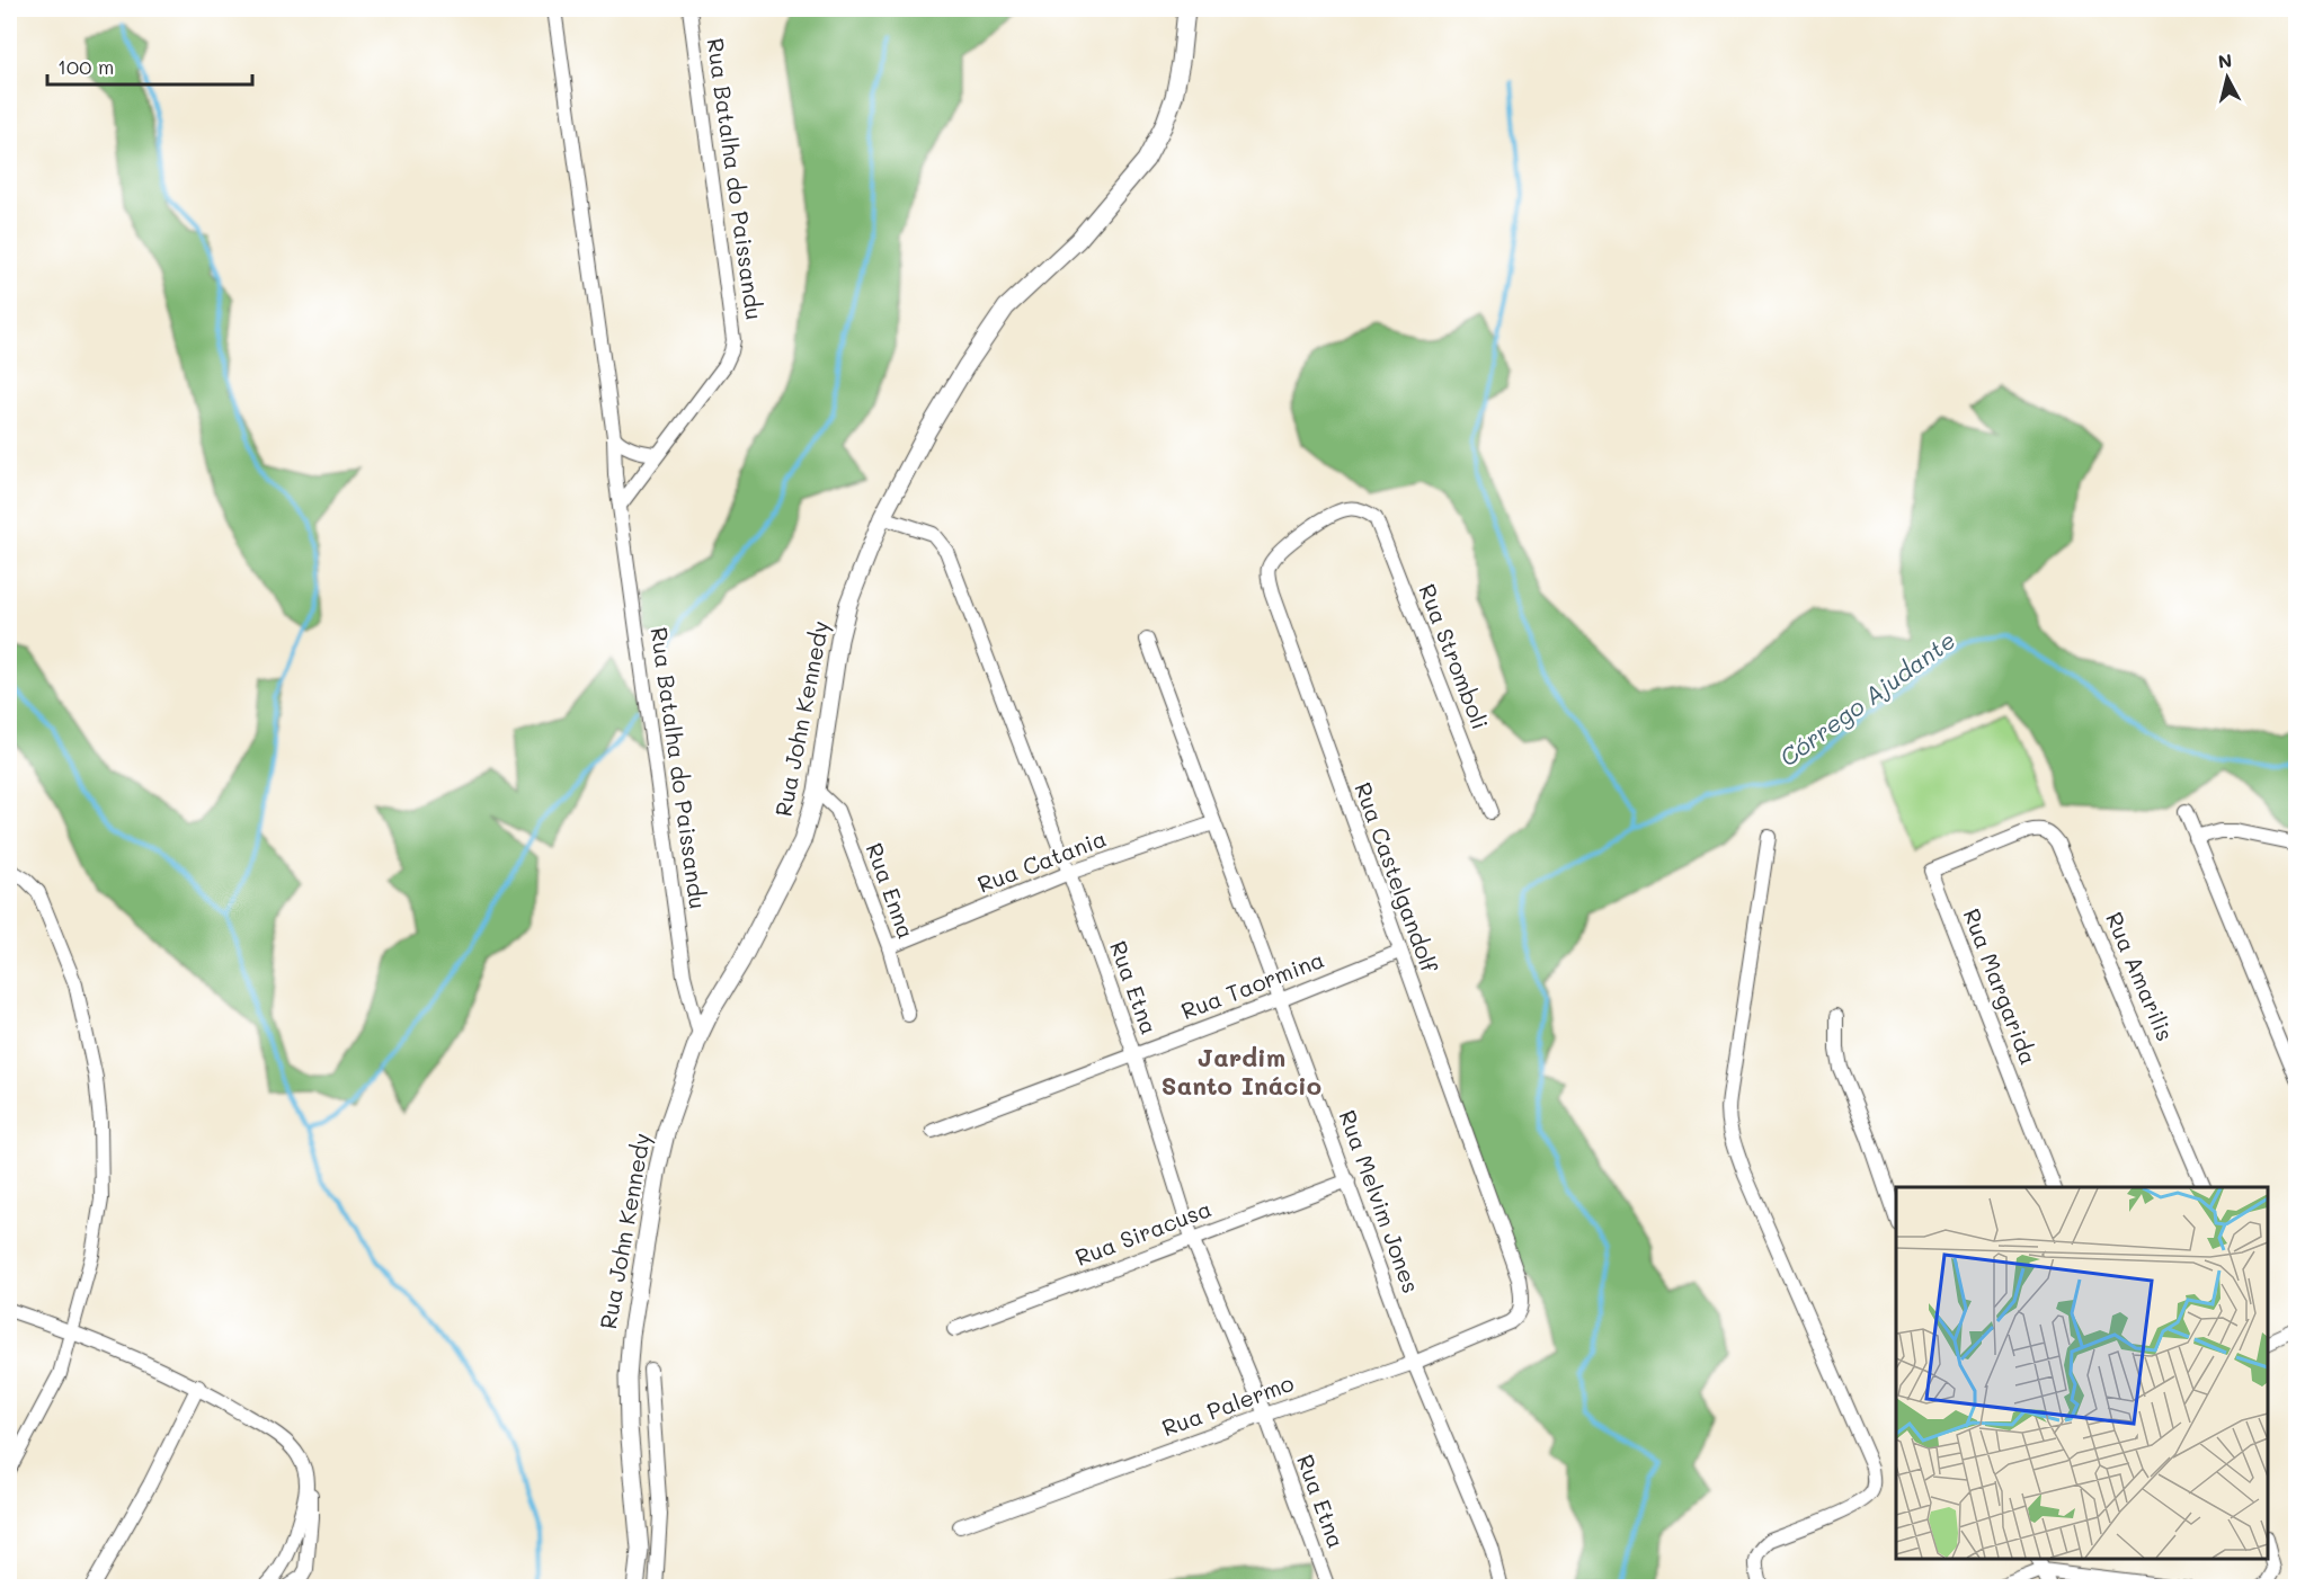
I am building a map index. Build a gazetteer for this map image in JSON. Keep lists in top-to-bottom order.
{
  "streets": {
    "street": [
      "Rua Batalha do Paissandu",
      "Rua Stromboli",
      "Rua John Kennedy",
      "Rua Catania",
      "Rua Castelgandolf",
      "Rua Enna",
      "Rua Amarilis",
      "Rua Taormina",
      "Rua Margarida",
      "Rua Etna",
      "Rua Melvim Jones",
      "Rua Siracusa",
      "Rua Palermo"
    ]
  },
  "crossings": [
    ["Rua Batalha do Paissandu", "Rua John Kennedy"],
    ["Rua Stromboli", "Rua Castelgandolf"],
    ["Rua John Kennedy", "Rua Enna"],
    ["Rua John Kennedy", "Rua Etna"],
    ["Rua Catania", "Rua Enna"],
    ["Rua Catania", "Rua Etna"],
    ["Rua Catania", "Rua Melvim Jones"],
    ["Rua Castelgandolf", "Rua Taormina"],
    ["Rua Castelgandolf", "Rua Palermo"],
    ["Rua Amarilis", "Rua Margarida"],
    ["Rua Taormina", "Rua Etna"],
    ["Rua Taormina", "Rua Melvim Jones"],
    ["Rua Etna", "Rua Siracusa"],
    ["Rua Etna", "Rua Palermo"],
    ["Rua Melvim Jones", "Rua Siracusa"],
    ["Rua Melvim Jones", "Rua Palermo"]
  ],
  "districts": ["Jardim Santo Inácio"],
  "water": ["Córrego Ajudante"],
  "scale_bar": "100 m",
  "north": "top"
}
